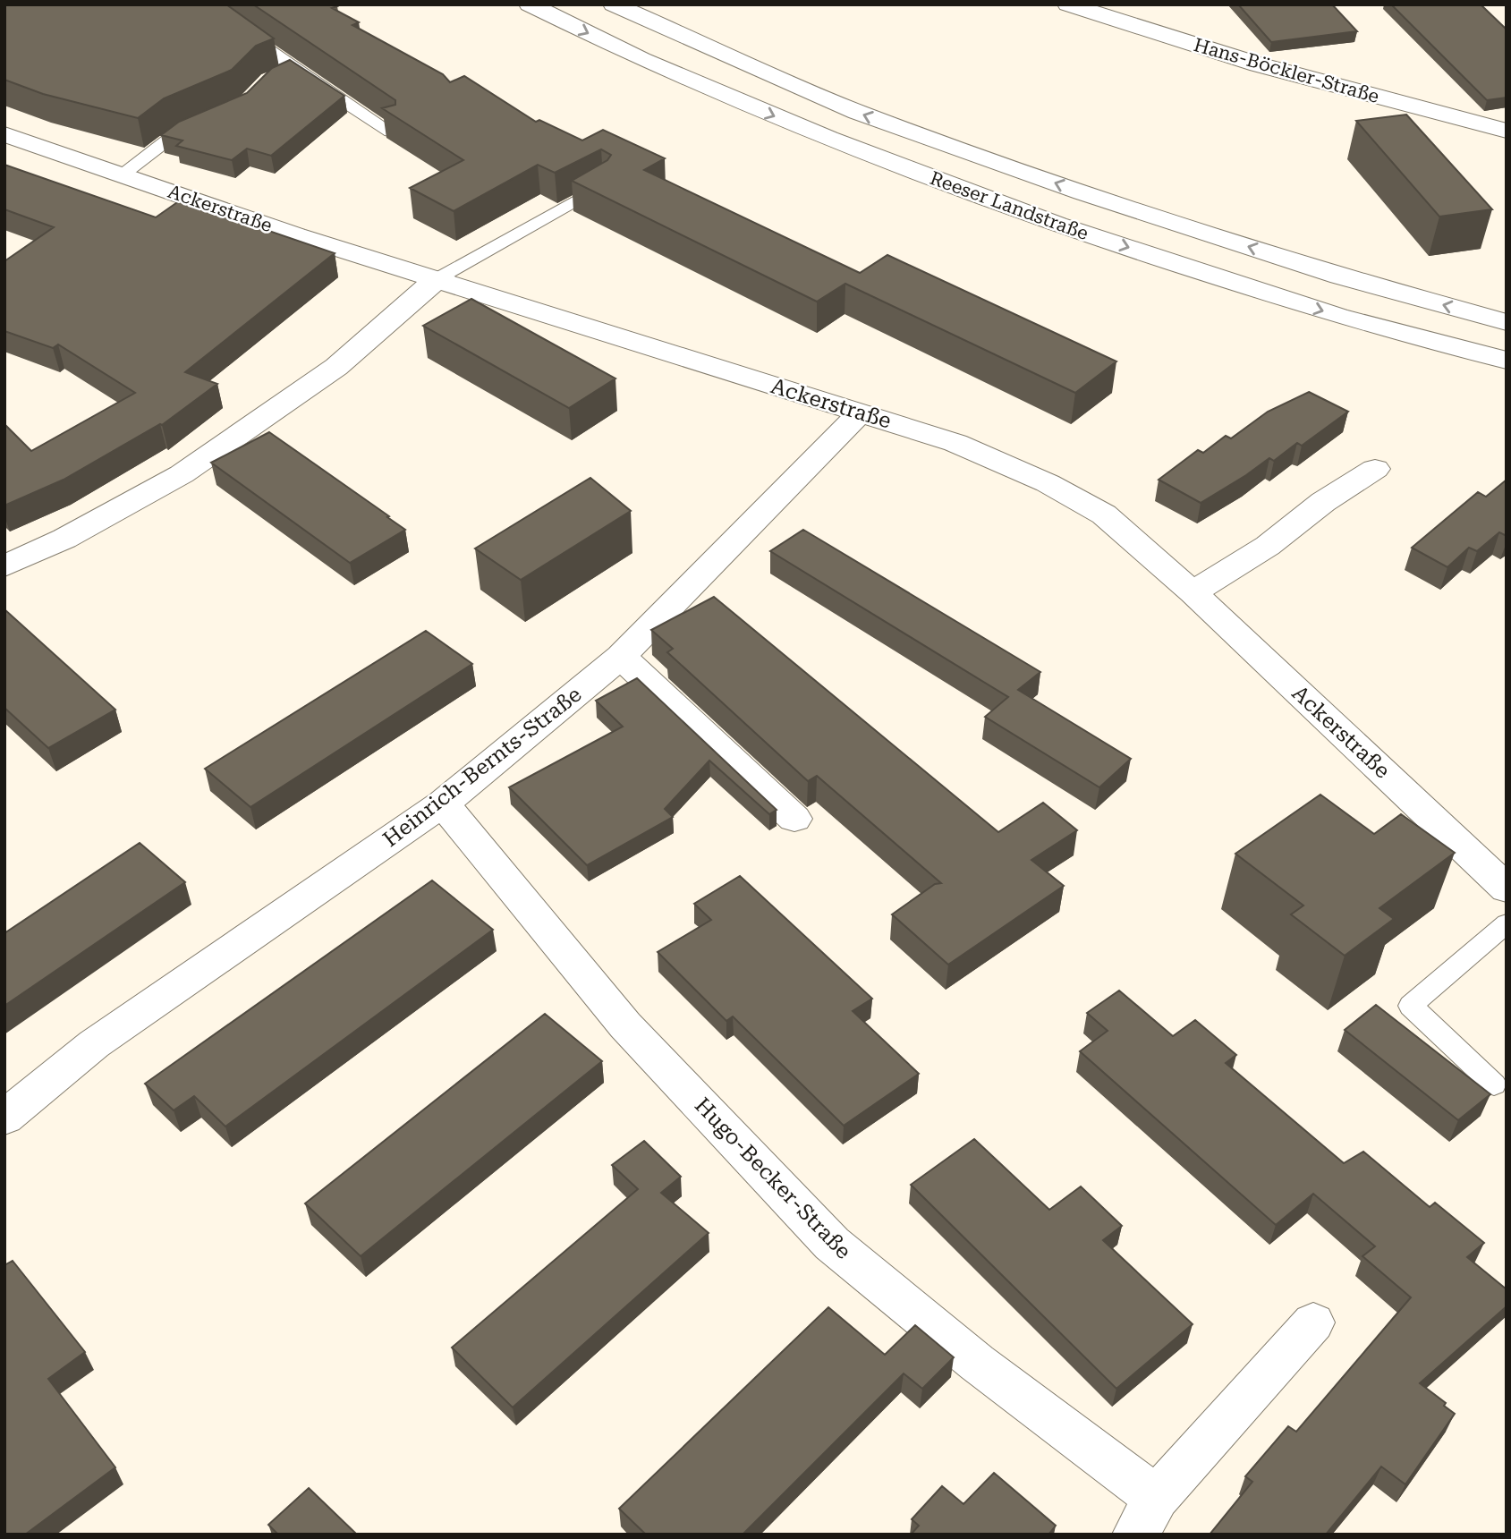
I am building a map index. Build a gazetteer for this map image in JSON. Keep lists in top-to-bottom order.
{
  "streets": {
    "street": [
      "Hans-Böckler-Straße",
      "Reeser Landstraße",
      "Ackerstraße",
      "Heinrich-Bernts-Straße",
      "Hugo-Becker-Straße"
    ]
  },
  "crossings": [
    ["Ackerstraße", "Heinrich-Bernts-Straße"],
    ["Heinrich-Bernts-Straße", "Hugo-Becker-Straße"]
  ]
}
